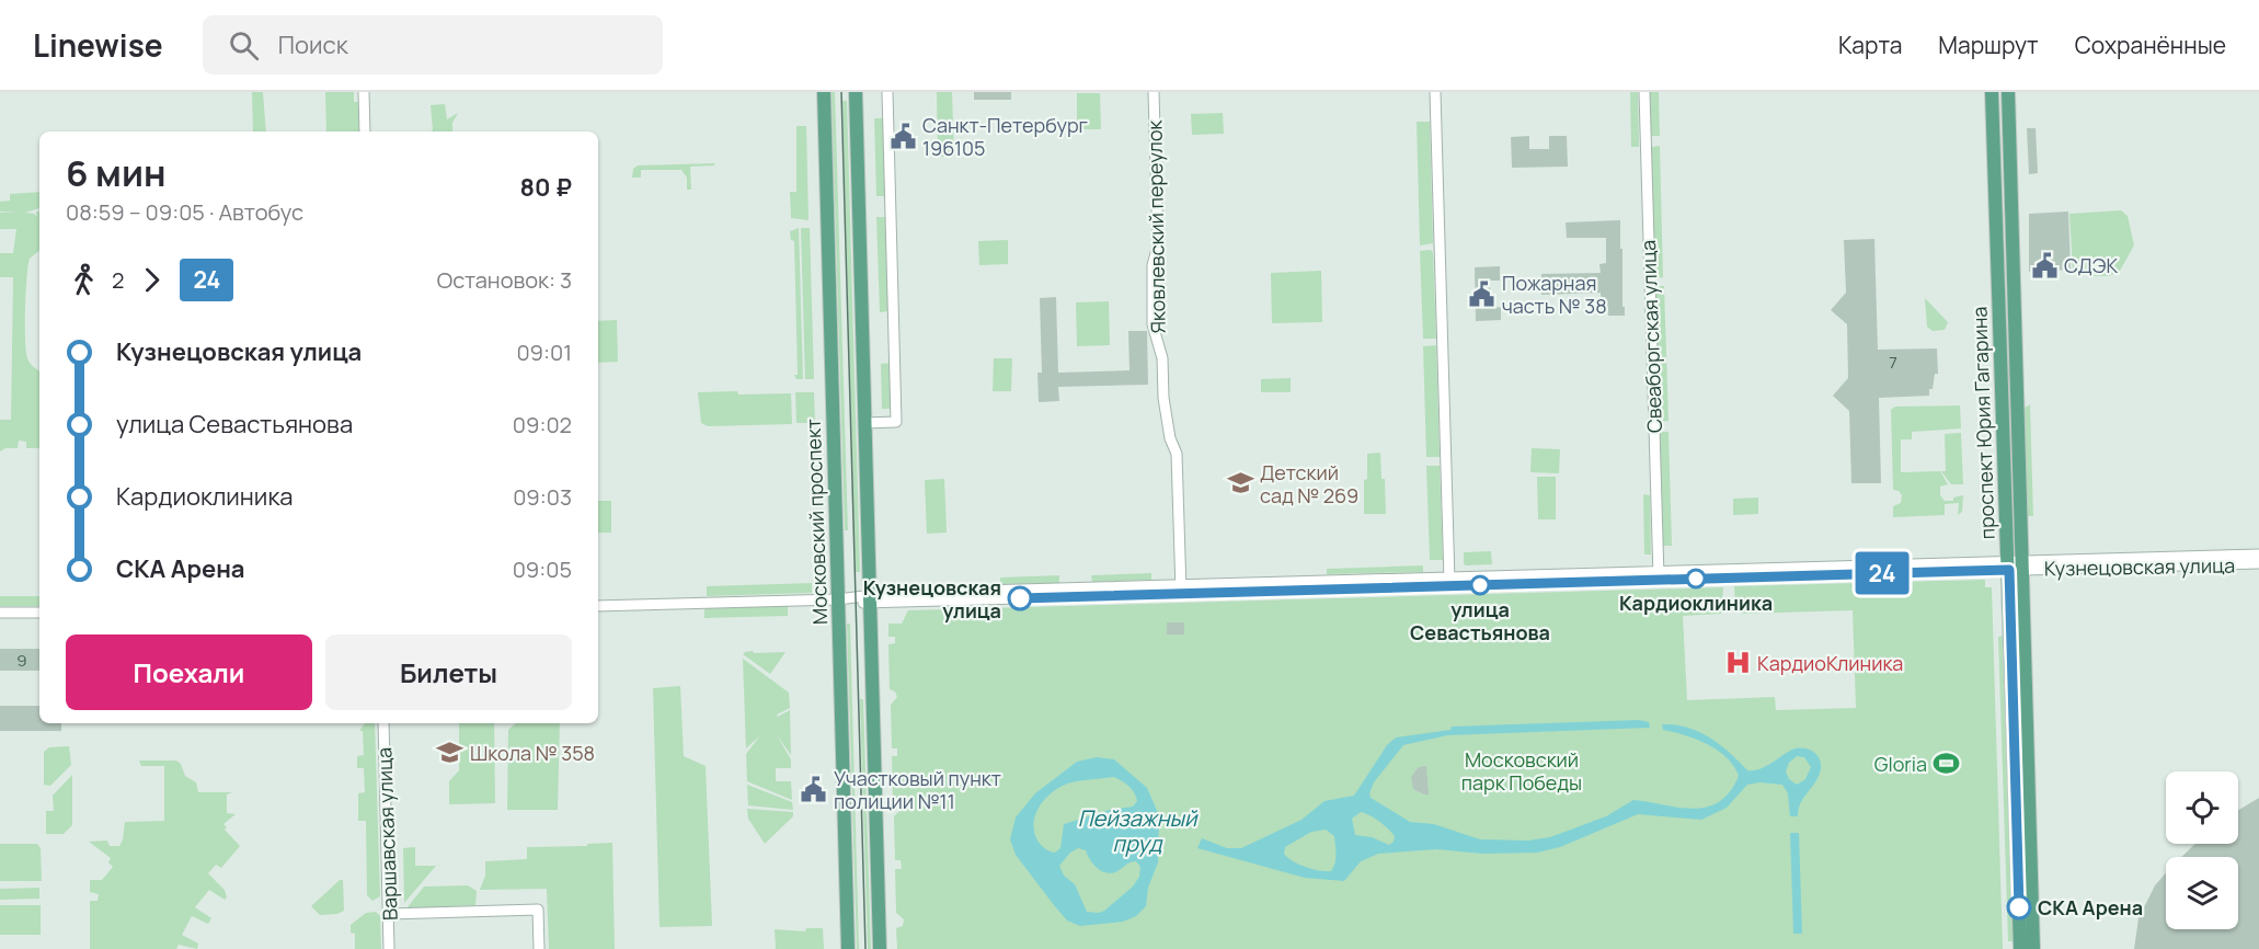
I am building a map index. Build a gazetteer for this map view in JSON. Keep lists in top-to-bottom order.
{
  "streets": {
    "main road": ["проспект Юрия Гагарина", "Московский проспект"],
    "street": [
      "Яковлевский переулок",
      "Свеаборгская улица",
      "Кузнецовская улица",
      "Варшавская улица"
    ]
  },
  "crossings": [
    ["Яковлевский переулок", "Кузнецовская улица"],
    ["Свеаборгская улица", "Кузнецовская улица"],
    ["проспект Юрия Гагарина", "Кузнецовская улица"],
    ["Московский проспект", "Кузнецовская улица"]
  ],
  "water": ["Пейзажный пруд"],
  "parks": ["Московский парк Победы"],
  "places": {
    "public building": [
      "Санкт-Петербург 196105",
      "СДЭК",
      "Пожарная часть № 38",
      "Участковый пункт полиции №11"
    ],
    "school or university": ["Детский сад № 269", "Школа № 358"],
    "other": [
      "Кардиоклиника",
      "улица Севастьянова",
      "Кузнецовская улица",
      "СКА Арена"
    ],
    "hospital": ["КардиоКлиника"],
    "sports": ["Gloria"]
  },
  "lines": ["bus line 24"],
  "house_numbers": ["7", "9"],
  "page": {
    "header": "Linewise",
    "search": "Поиск",
    "nav": ["Карта", "Маршрут", "Сохранённые"],
    "on_map": "24",
    "heading": ["6 мин", "08:59 – 09:05 · Автобус", "80 ₽"],
    "legs": ["2", "24", "Остановок: 3"],
    "list": [
      {
        "name": "Кузнецовская улица",
        "value": "09:01"
      },
      {
        "name": "улица Севастьянова",
        "value": "09:02"
      },
      {
        "name": "Кардиоклиника",
        "value": "09:03"
      },
      {
        "name": "СКА Арена",
        "value": "09:05"
      }
    ],
    "buttons": ["Поехали", "Билеты"]
  }
}
